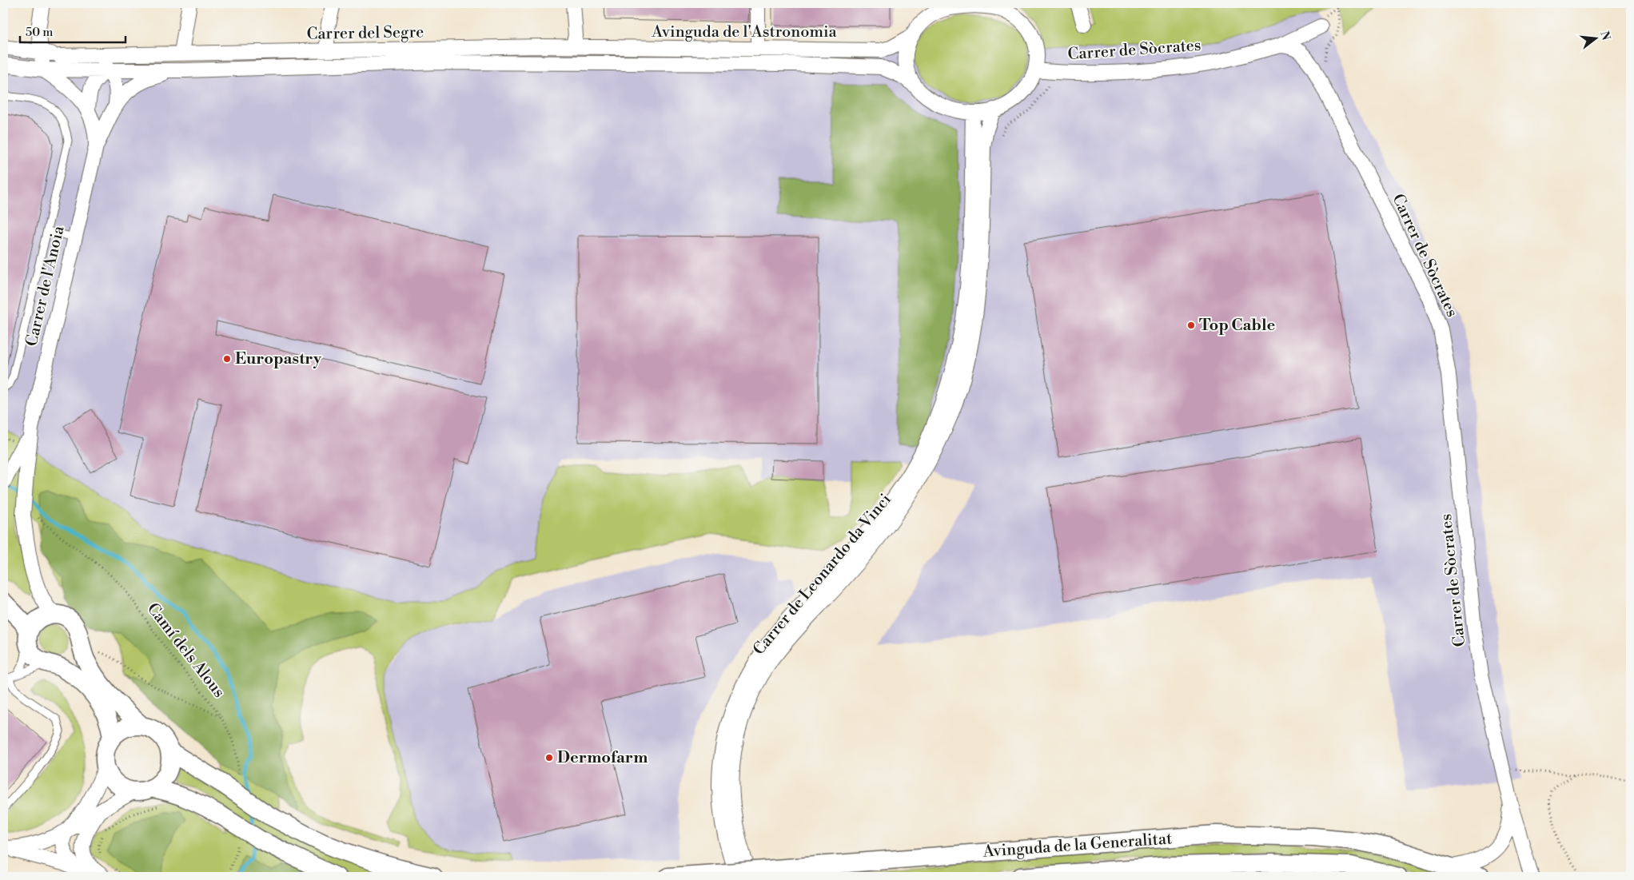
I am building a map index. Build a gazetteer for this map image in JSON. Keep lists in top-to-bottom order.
{
  "streets": {
    "street": [
      "Avinguda de l'Astronomia",
      "Carrer del Segre",
      "Carrer de Sòcrates",
      "Carrer de l'Anoia",
      "Carrer de Leonardo da Vinci",
      "Avinguda de la Generalitat"
    ],
    "path": ["Camí dels Alous"]
  },
  "crossings": [
    ["Avinguda de l'Astronomia", "Carrer del Segre"],
    ["Avinguda de l'Astronomia", "Carrer de Sòcrates"],
    ["Avinguda de l'Astronomia", "Carrer de Leonardo da Vinci"],
    ["Carrer del Segre", "Carrer de l'Anoia"],
    ["Carrer de Sòcrates", "Carrer de Leonardo da Vinci"],
    ["Carrer de Sòcrates", "Avinguda de la Generalitat"],
    ["Carrer de l'Anoia", "Camí dels Alous"]
  ],
  "places": ["Top Cable", "Europastry", "Dermofarm"],
  "scale_bar": "50 m",
  "north": "right"
}
